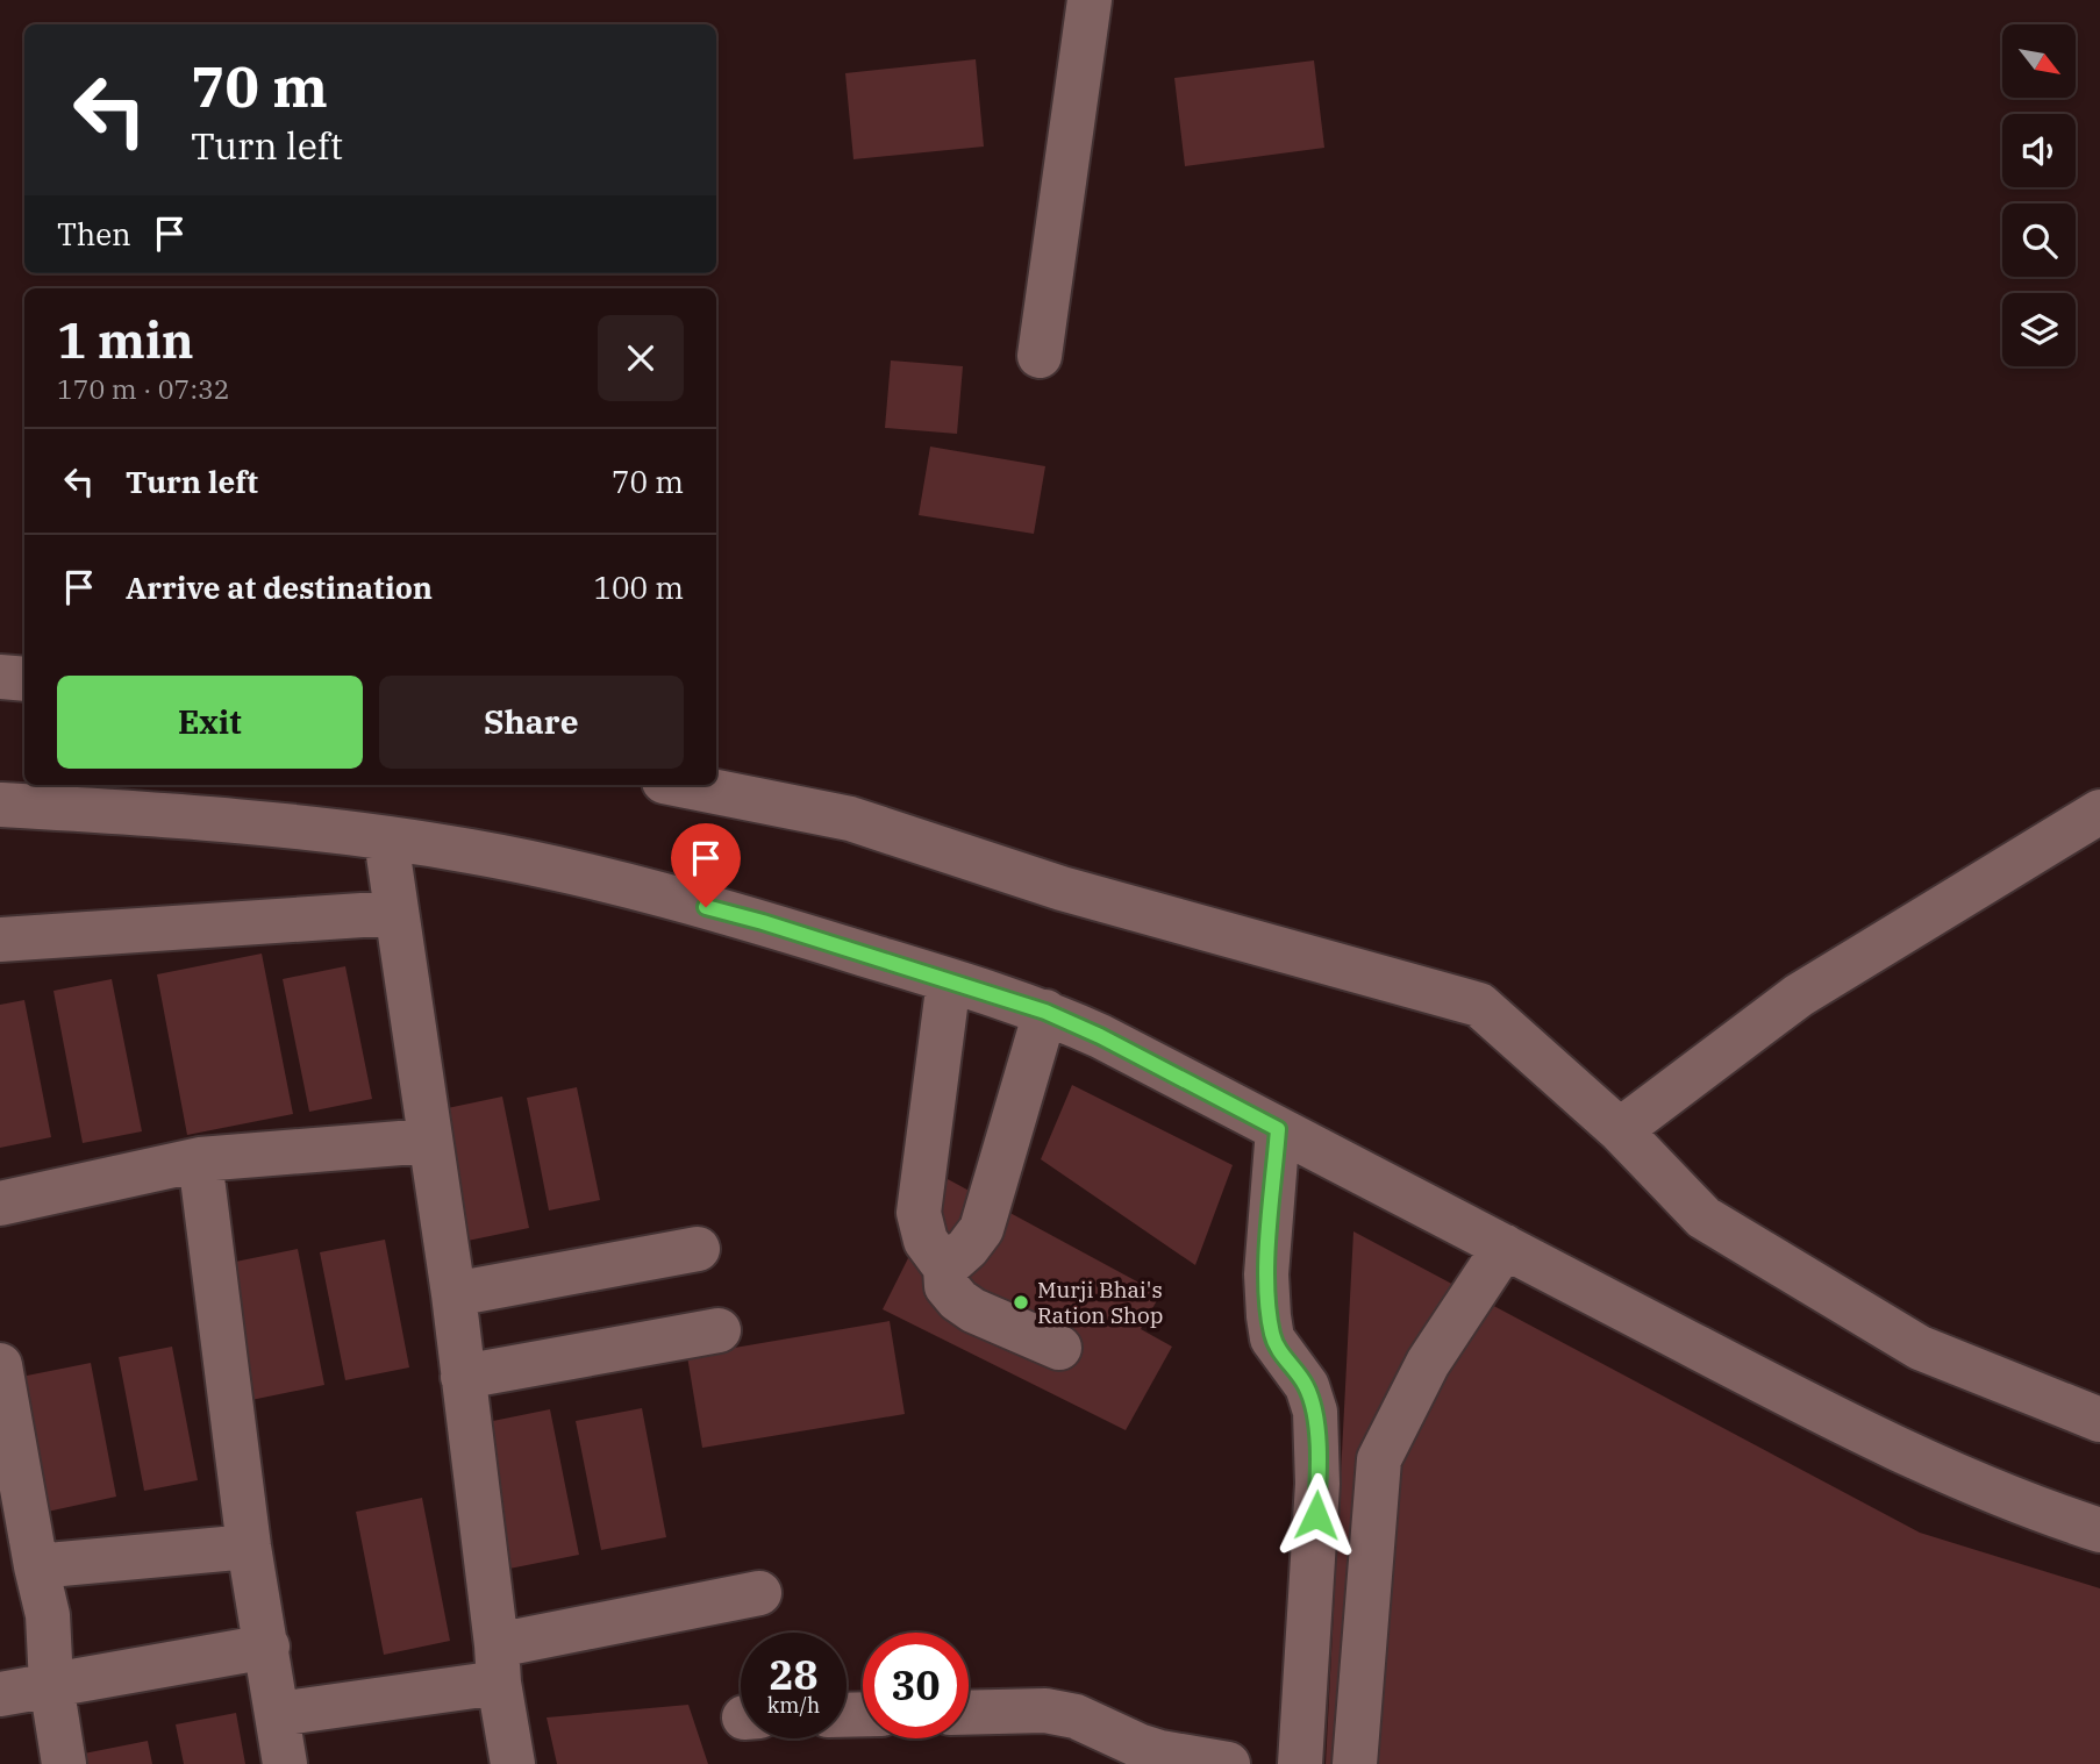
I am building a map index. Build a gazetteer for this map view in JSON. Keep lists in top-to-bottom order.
{
  "places": ["Murji Bhai's Ration Shop"],
  "north": "bottom right",
  "page": {
    "turn": ["70 m", "Turn left"],
    "then": "Then",
    "heading": ["1 min", "170 m · 07:32"],
    "list": [
      {
        "name": "Turn left",
        "value": "70 m"
      },
      {
        "name": "Arrive at destination",
        "value": "100 m"
      }
    ],
    "buttons": ["Exit", "Share"],
    "speed": "28 km/h",
    "limit": "30"
  }
}
